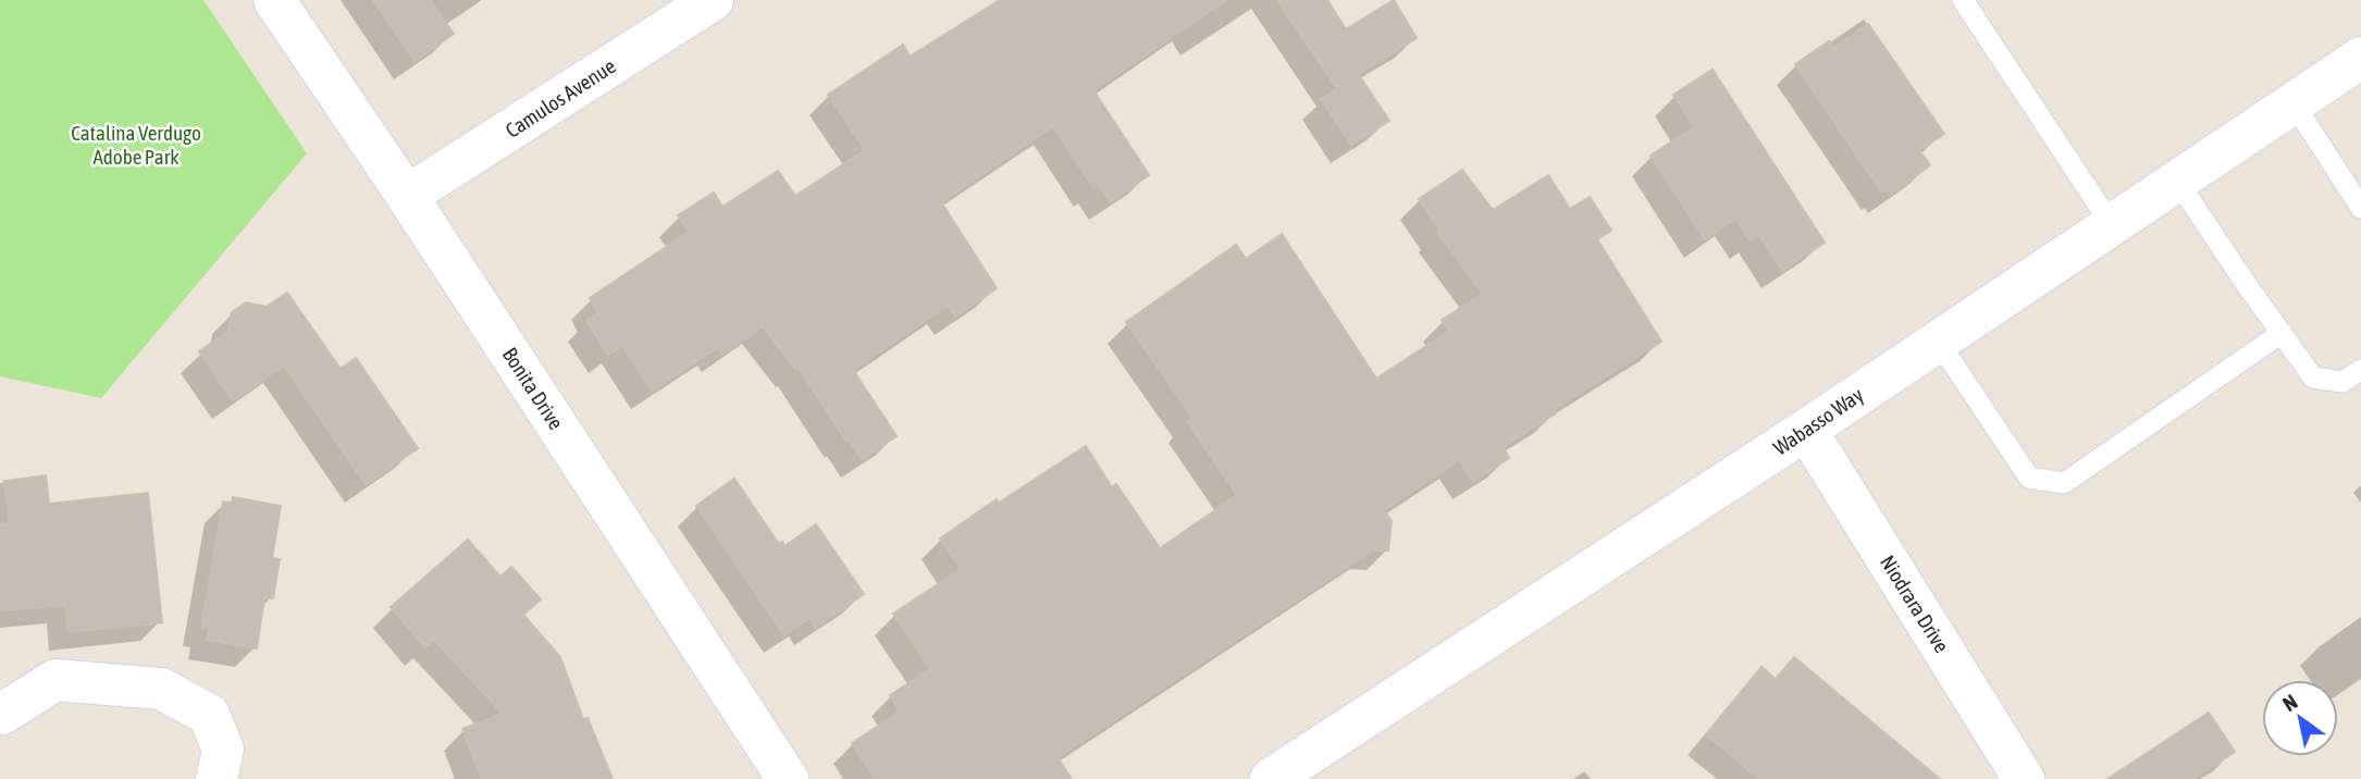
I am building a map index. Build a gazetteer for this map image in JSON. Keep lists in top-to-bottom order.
{
  "streets": {
    "street": [
      "Camulos Avenue",
      "Bonita Drive",
      "Wabasso Way",
      "Niodrara Drive"
    ]
  },
  "crossings": [
    ["Camulos Avenue", "Bonita Drive"],
    ["Wabasso Way", "Niodrara Drive"]
  ],
  "parks": ["Catalina Verdugo Adobe Park"],
  "north": "top left"
}
